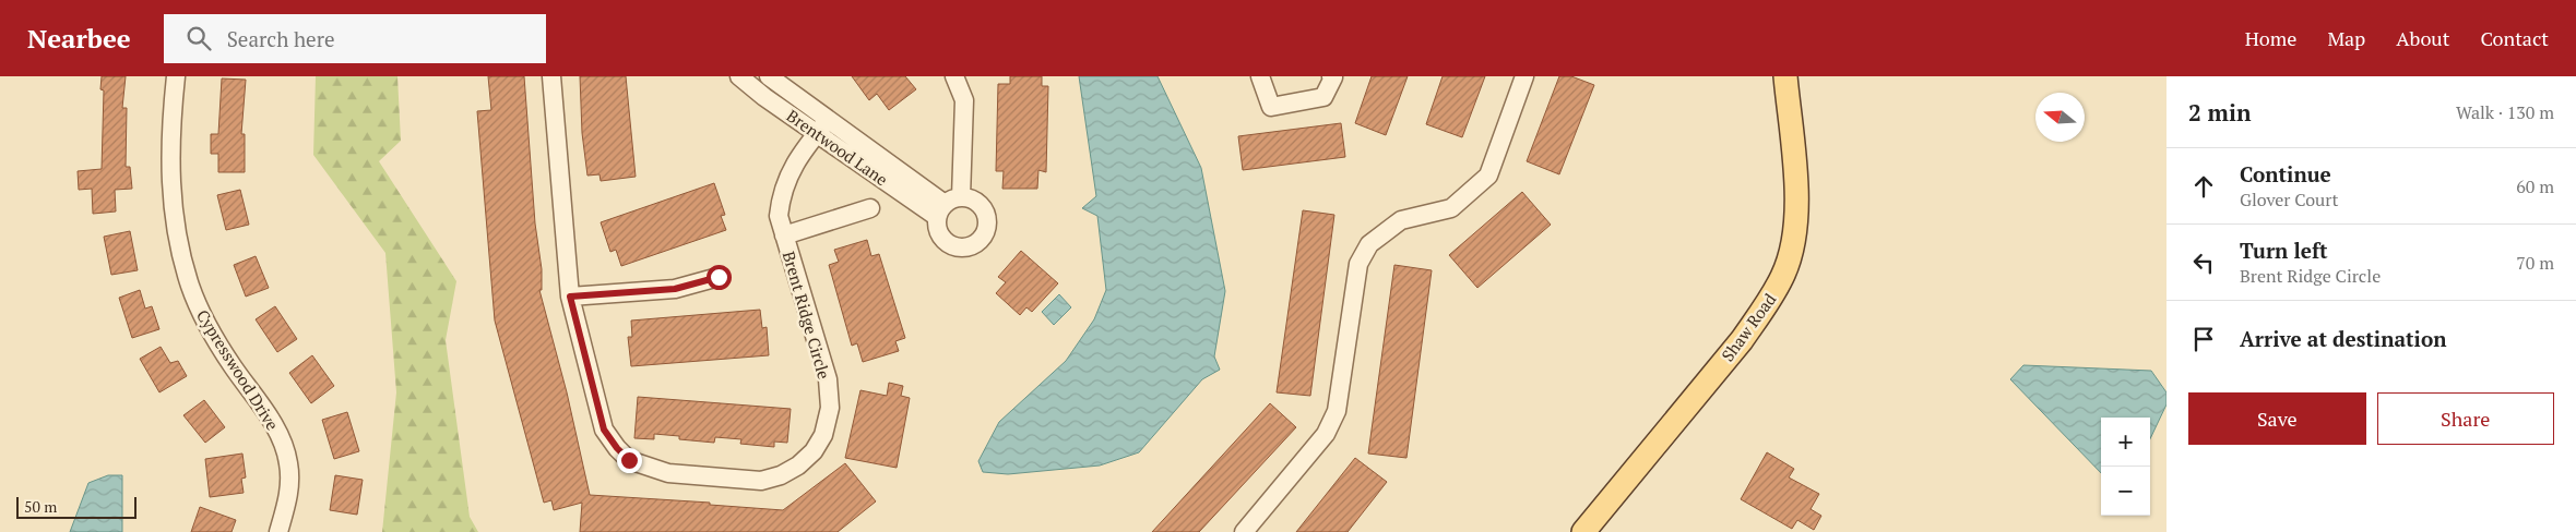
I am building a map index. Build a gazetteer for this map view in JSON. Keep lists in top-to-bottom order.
{
  "streets": {
    "main road": ["Shaw Road"],
    "street": ["Brentwood Lane", "Brent Ridge Circle", "Cypresswood Drive"]
  },
  "crossings": [
    ["Brentwood Lane", "Brent Ridge Circle"]
  ],
  "scale_bar": "50 m",
  "north": "left",
  "page": {
    "header": "Nearbee",
    "search": "Search here",
    "nav": [
      "Home",
      "Map",
      "About",
      "Contact"
    ],
    "heading": ["2 min", "Walk · 130 m"],
    "list": [
      ["Continue", "Glover Court", "60 m"],
      ["Turn left", "Brent Ridge Circle", "70 m"],
      "Arrive at destination"
    ],
    "buttons": ["Save", "Share"],
    "map_buttons": ["+", "−"],
    "scale": "50 m"
  }
}
